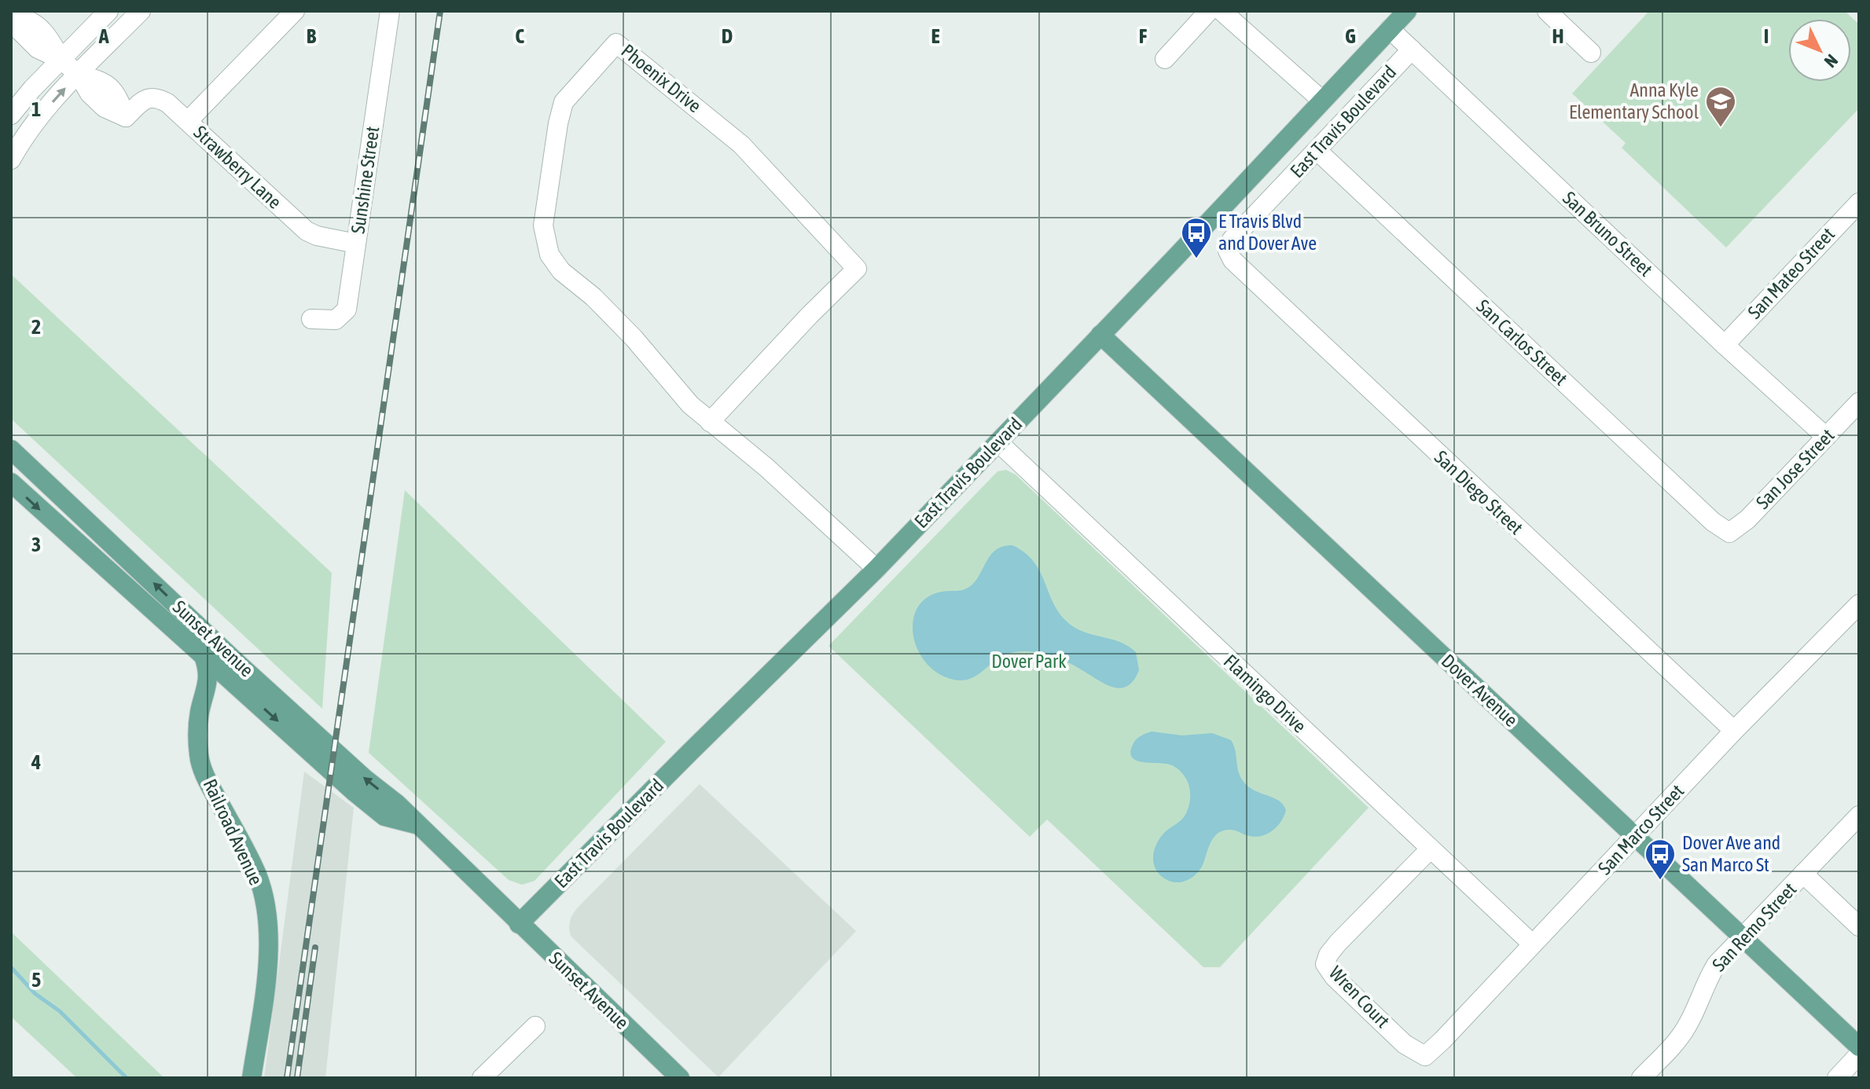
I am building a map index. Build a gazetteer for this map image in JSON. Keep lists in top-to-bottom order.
{
  "streets": {
    "main road": [
      "East Travis Boulevard",
      "Sunset Avenue",
      "Dover Avenue",
      "Railroad Avenue"
    ],
    "street": [
      "Phoenix Drive",
      "Strawberry Lane",
      "Sunshine Street",
      "San Bruno Street",
      "San Mateo Street",
      "San Carlos Street",
      "San Jose Street",
      "San Diego Street",
      "Flamingo Drive",
      "San Marco Street",
      "San Remo Street",
      "Wren Court"
    ]
  },
  "crossings": [
    ["Phoenix Drive", "East Travis Boulevard"],
    ["East Travis Boulevard", "San Bruno Street"],
    ["East Travis Boulevard", "San Carlos Street"],
    ["East Travis Boulevard", "San Diego Street"],
    ["East Travis Boulevard", "Sunset Avenue"],
    ["East Travis Boulevard", "Dover Avenue"],
    ["East Travis Boulevard", "Flamingo Drive"],
    ["Strawberry Lane", "Sunshine Street"],
    ["San Bruno Street", "San Mateo Street"],
    ["San Bruno Street", "San Jose Street"],
    ["San Carlos Street", "San Jose Street"],
    ["San Diego Street", "San Marco Street"],
    ["Sunset Avenue", "Railroad Avenue"],
    ["Dover Avenue", "San Marco Street"],
    ["Dover Avenue", "San Remo Street"],
    ["Flamingo Drive", "San Marco Street"],
    ["Flamingo Drive", "Wren Court"],
    ["San Marco Street", "Wren Court"]
  ],
  "parks": ["Dover Park"],
  "places": {
    "school or university": ["Anna Kyle Elementary School"],
    "bus stop": ["E Travis Blvd and Dover Ave", "Dover Ave and San Marco St"]
  },
  "north": "bottom right",
  "grid": {
    "columns": [
      "A",
      "B",
      "C",
      "D",
      "E",
      "F",
      "G",
      "H",
      "I"
    ],
    "rows": [
      "1",
      "2",
      "3",
      "4",
      "5"
    ]
  }
}
